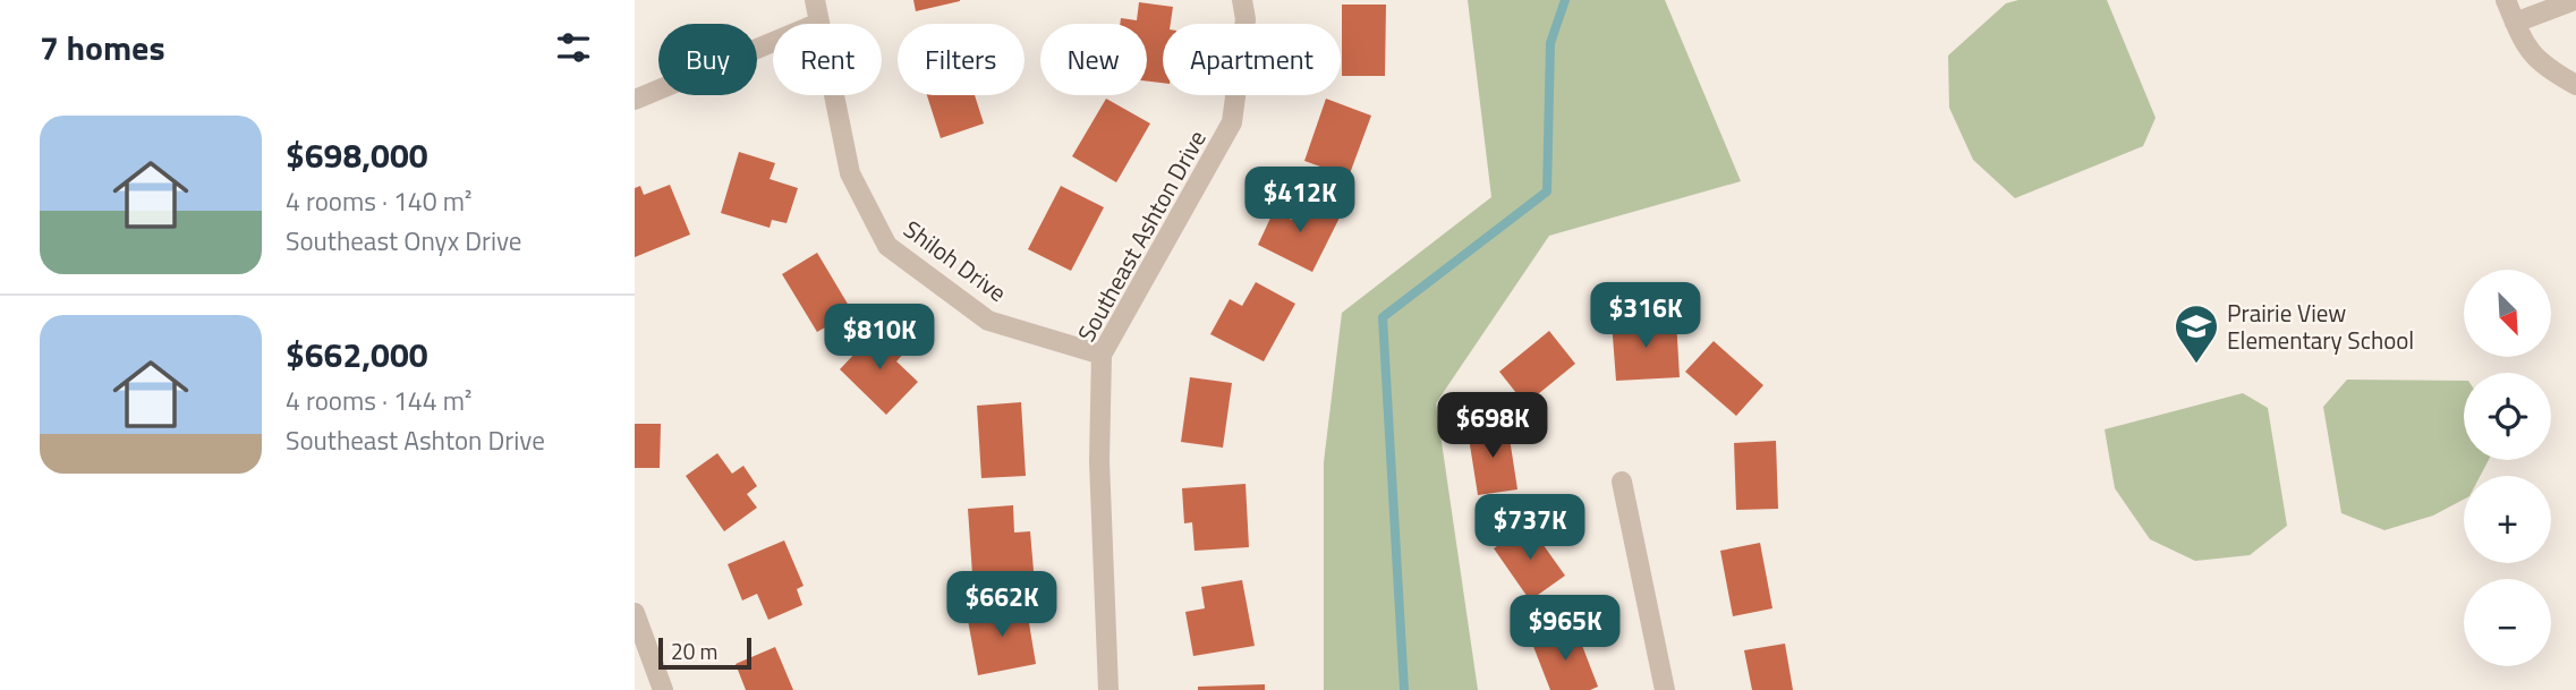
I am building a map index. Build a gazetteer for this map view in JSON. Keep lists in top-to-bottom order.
{
  "streets": {
    "street": ["Southeast Ashton Drive", "Shiloh Drive"]
  },
  "crossings": [
    ["Southeast Ashton Drive", "Shiloh Drive"]
  ],
  "places": {
    "school or university": ["Prairie View Elementary School"]
  },
  "scale_bar": "20 m",
  "north": "bottom right",
  "page": {
    "heading": "7 homes",
    "chip": [
      "Buy",
      "Rent",
      "Filters",
      "New",
      "Apartment"
    ],
    "list": [
      {
        "name": "$698,000",
        "note": "4 rooms · 140 m² · Southeast Onyx Drive"
      },
      {
        "name": "$662,000",
        "note": "4 rooms · 144 m² · Southeast Ashton Drive"
      }
    ],
    "price": [
      "$412K",
      "$316K",
      "$810K",
      "$698K",
      "$737K",
      "$662K",
      "$965K"
    ],
    "map_buttons": ["+", "−"],
    "scale": "20 m"
  }
}
